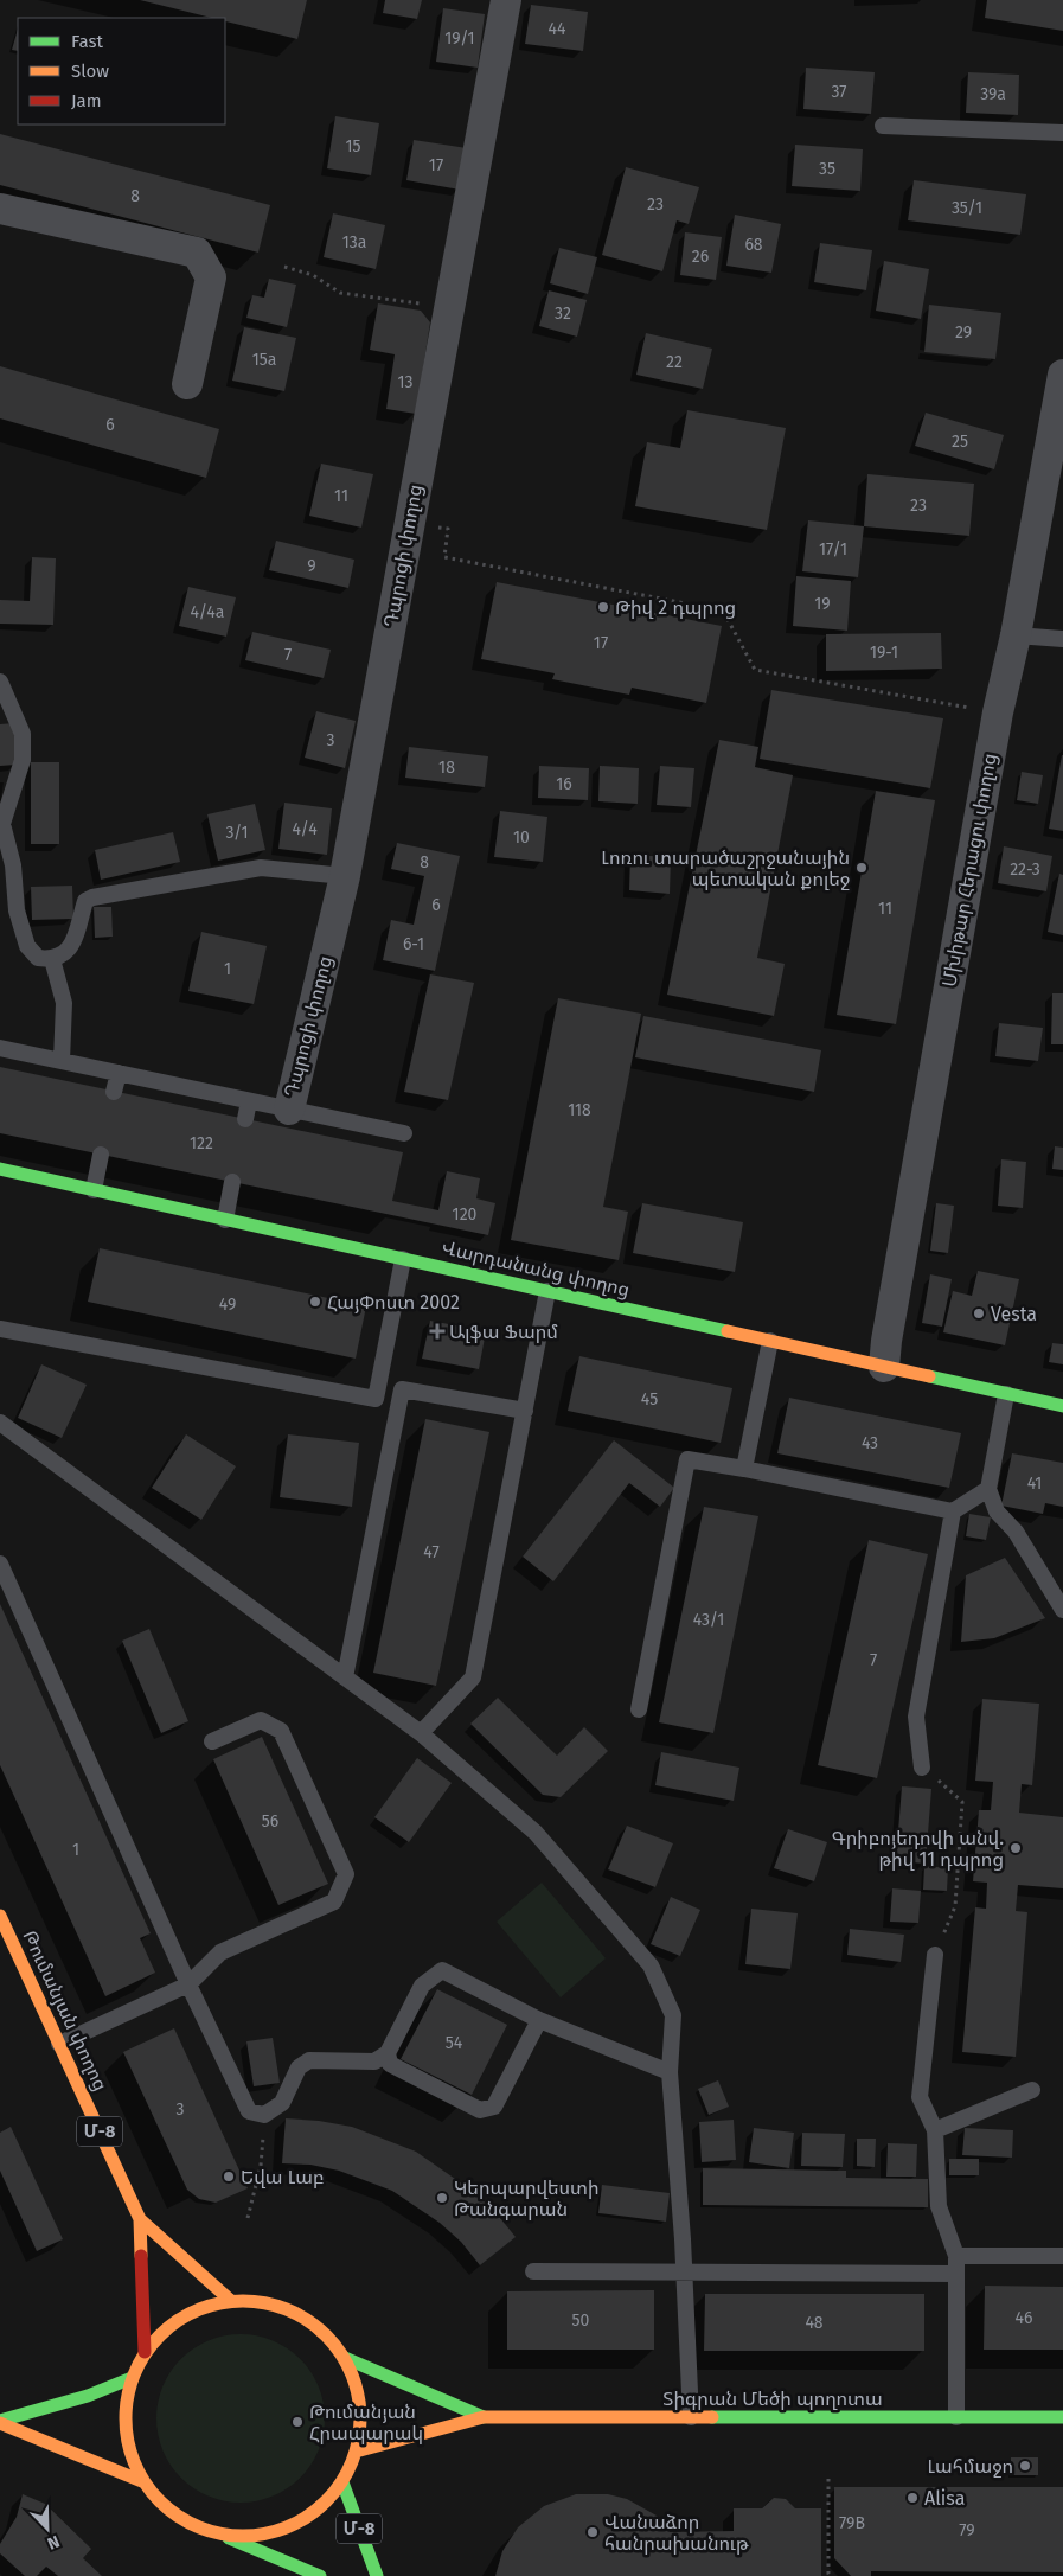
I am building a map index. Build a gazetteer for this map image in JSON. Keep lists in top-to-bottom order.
{
  "streets": {
    "main road": [
      "Վարդանանց փողոց",
      "Թումանյան փողոց",
      "Մ-8",
      "Տիգրան Մեծի պողոտա"
    ],
    "street": ["Դպրոցի փողոց", "Մխիթար Հերացու փողոց"]
  },
  "crossings": [
    ["Մխիթար Հերացու փողոց", "Վարդանանց փողոց"],
    ["Թումանյան փողոց", "Մ-8"]
  ],
  "places": {
    "other": [
      "Թիվ 2 դպրոց",
      "Լոռու տարածաշրջանային պետական քոլեջ",
      "ՀայՓոստ 2002",
      "Vesta",
      "Գրիբոյեդովի անվ. թիվ 11 դպրոց",
      "Եվա Լաբ",
      "Կերպարվեստի Թանգարան",
      "Թումանյան Հրապարակ",
      "Լահմաջո",
      "Alisa",
      "Վանաձոր հանրախանութ"
    ],
    "health": ["Ալֆա Ֆարմ"]
  },
  "house_numbers": [
    "44",
    "19/1",
    "37",
    "39a",
    "15",
    "17",
    "35",
    "8",
    "23",
    "35/1",
    "13a",
    "68",
    "26",
    "32",
    "29",
    "15a",
    "22",
    "13",
    "6",
    "25",
    "11",
    "23",
    "17/1",
    "9",
    "19",
    "4/4a",
    "17",
    "19-1",
    "7",
    "3",
    "18",
    "16",
    "4/4",
    "3/1",
    "10",
    "8",
    "22-3",
    "6",
    "11",
    "6-1",
    "1",
    "118",
    "122",
    "120",
    "49",
    "45",
    "43",
    "41",
    "47",
    "43/1",
    "7",
    "56",
    "1",
    "54",
    "3",
    "46",
    "50",
    "48",
    "79B",
    "79"
  ],
  "legend": ["Fast", "Slow", "Jam"],
  "north": "bottom right"
}
